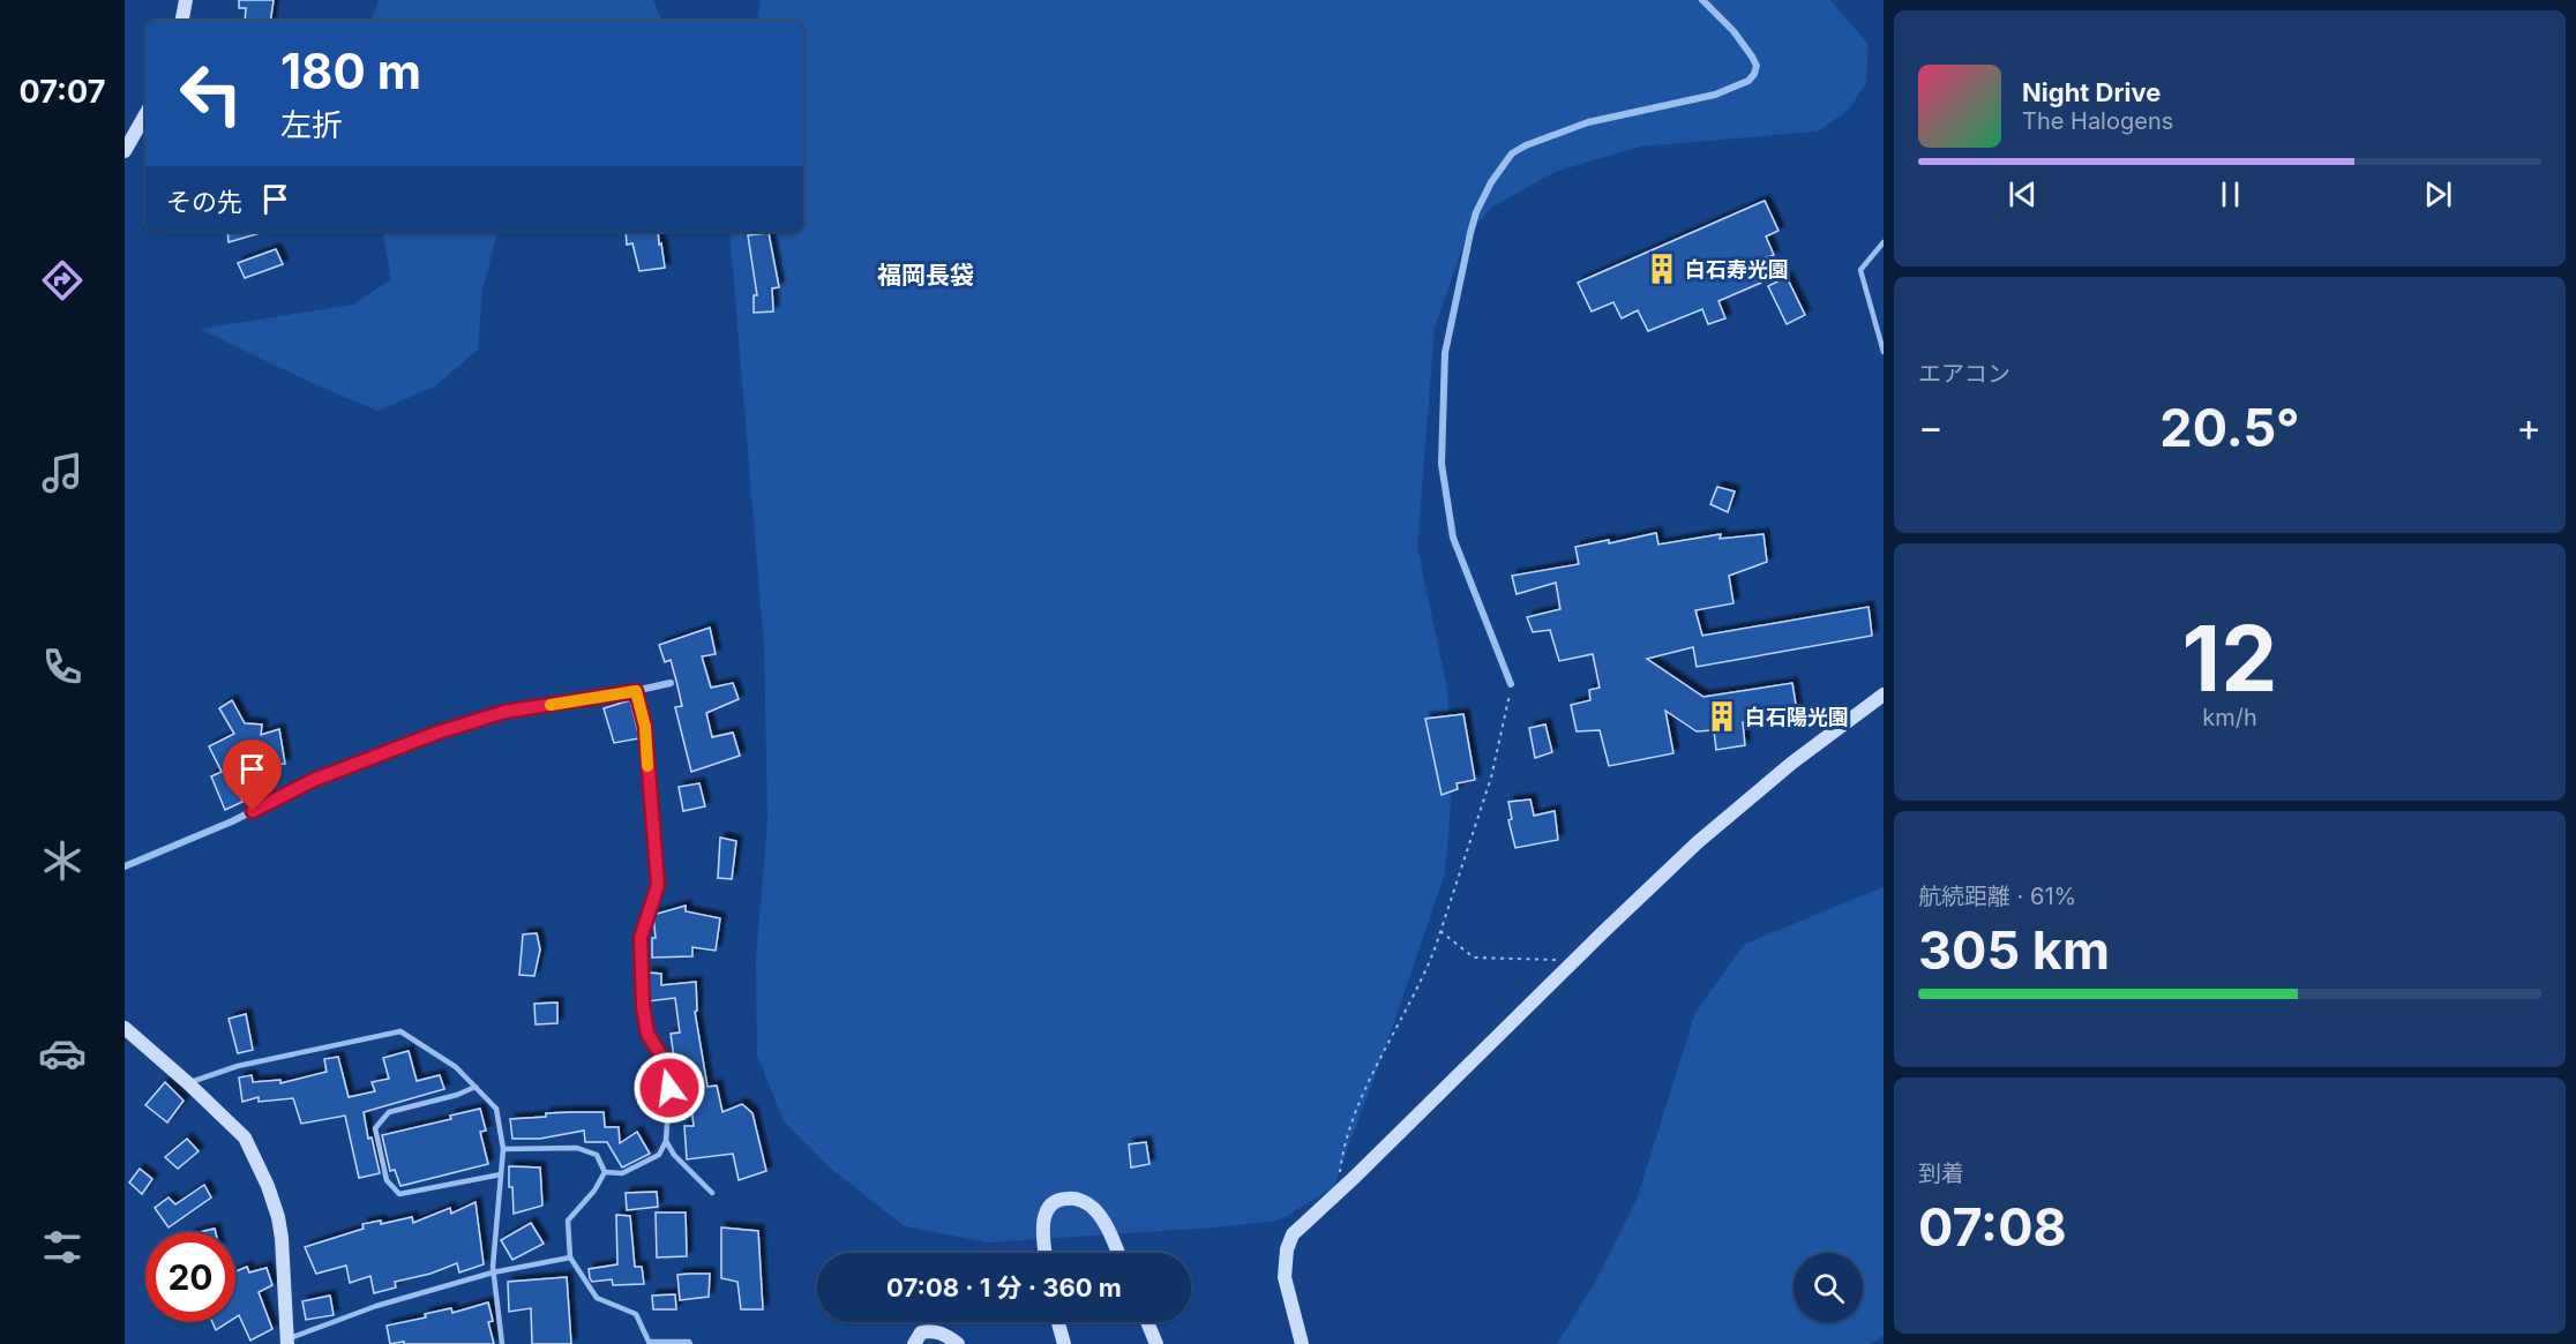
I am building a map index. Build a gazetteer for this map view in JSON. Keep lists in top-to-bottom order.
{
  "districts": ["福岡長袋"],
  "places": {
    "building": ["白石寿光園", "白石陽光園"]
  },
  "page": {
    "tabs": "07:07",
    "turn": ["180 m", "左折"],
    "song": ["Night Drive", "The Halogens"],
    "then": "その先",
    "tile": [
      "エアコン",
      ["12", "km/h"],
      ["航続距離 · 61%", "305 km"],
      ["到着", "07:08"]
    ],
    "heat": ["−", "20.5°", "+"],
    "limit": "20",
    "trip": "07:08 · 1 分 · 360 m"
  }
}
